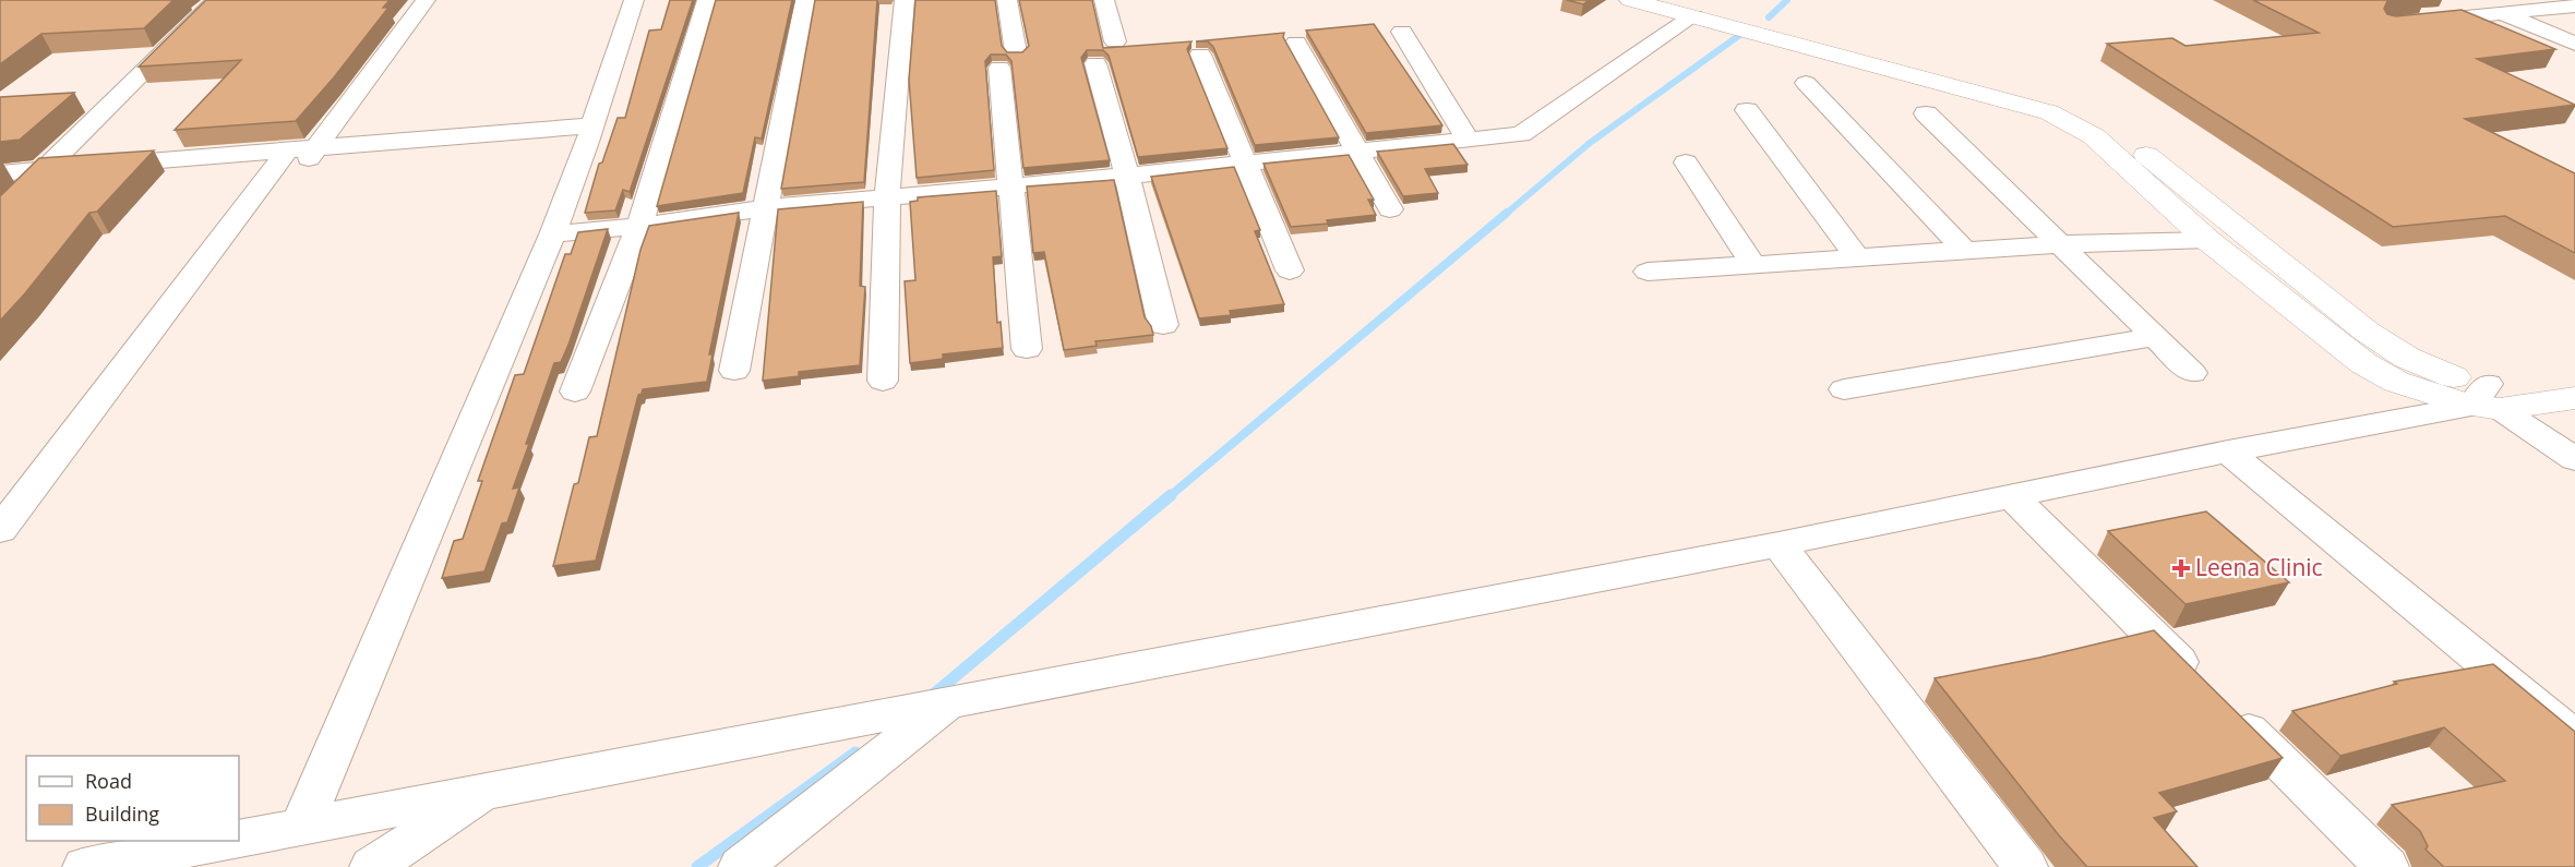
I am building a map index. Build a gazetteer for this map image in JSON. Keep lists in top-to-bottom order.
{
  "places": {
    "health": ["Leena Clinic"]
  },
  "legend": ["Road", "Building"]
}
